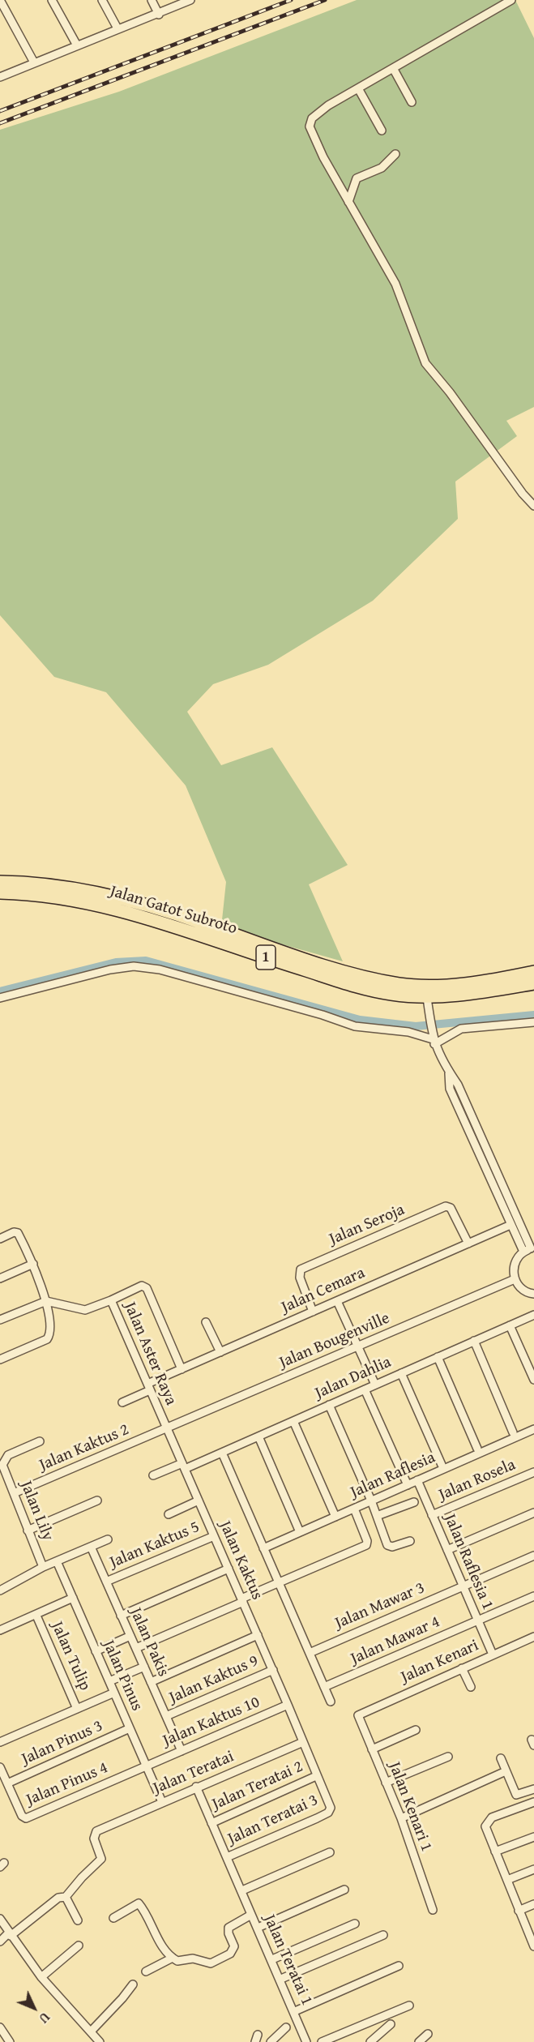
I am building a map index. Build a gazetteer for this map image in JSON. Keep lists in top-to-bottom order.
{
  "streets": {
    "highway": ["Jalan Gatot Subroto", "1"],
    "street": [
      "Jalan Seroja",
      "Jalan Cemara",
      "Jalan Bougenville",
      "Jalan Aster Raya",
      "Jalan Dahlia",
      "Jalan Kaktus 2",
      "Jalan Raflesia",
      "Jalan Rosela",
      "Jalan Lily",
      "Jalan Kaktus 5",
      "Jalan Kaktus",
      "Jalan Raflesia 1",
      "Jalan Mawar 3",
      "Jalan Mawar 4",
      "Jalan Pakis",
      "Jalan Tulip",
      "Jalan Kenari",
      "Jalan Pinus",
      "Jalan Kaktus 9",
      "Jalan Kaktus 10",
      "Jalan Pinus 3",
      "Jalan Teratai",
      "Jalan Pinus 4",
      "Jalan Teratai 2",
      "Jalan Kenari 1",
      "Jalan Teratai 3",
      "Jalan Teratai 1"
    ]
  },
  "crossings": [
    ["Jalan Seroja", "Jalan Cemara"],
    ["Jalan Cemara", "Jalan Aster Raya"],
    ["Jalan Bougenville", "Jalan Aster Raya"],
    ["Jalan Bougenville", "Jalan Kaktus 2"],
    ["Jalan Bougenville", "Jalan Kaktus"],
    ["Jalan Aster Raya", "Jalan Kaktus 2"],
    ["Jalan Aster Raya", "Jalan Kaktus"],
    ["Jalan Dahlia", "Jalan Kaktus"],
    ["Jalan Kaktus 2", "Jalan Lily"],
    ["Jalan Kaktus 2", "Jalan Kaktus"],
    ["Jalan Raflesia", "Jalan Raflesia 1"],
    ["Jalan Rosela", "Jalan Raflesia 1"],
    ["Jalan Kaktus 5", "Jalan Kaktus"],
    ["Jalan Kaktus 5", "Jalan Pakis"],
    ["Jalan Kaktus", "Jalan Kaktus 9"],
    ["Jalan Kaktus", "Jalan Kaktus 10"],
    ["Jalan Kaktus", "Jalan Teratai"],
    ["Jalan Kaktus", "Jalan Teratai 2"],
    ["Jalan Kaktus", "Jalan Teratai 3"],
    ["Jalan Raflesia 1", "Jalan Mawar 3"],
    ["Jalan Raflesia 1", "Jalan Mawar 4"],
    ["Jalan Raflesia 1", "Jalan Kenari"],
    ["Jalan Pakis", "Jalan Kaktus 9"],
    ["Jalan Pakis", "Jalan Kaktus 10"],
    ["Jalan Kenari", "Jalan Kenari 1"],
    ["Jalan Pinus", "Jalan Kaktus 10"],
    ["Jalan Pinus", "Jalan Pinus 3"],
    ["Jalan Pinus", "Jalan Teratai"],
    ["Jalan Pinus", "Jalan Pinus 4"],
    ["Jalan Kaktus 10", "Jalan Pinus 4"],
    ["Jalan Pinus 3", "Jalan Pinus 4"],
    ["Jalan Teratai", "Jalan Teratai 1"],
    ["Jalan Teratai 2", "Jalan Teratai 1"],
    ["Jalan Teratai 3", "Jalan Teratai 1"]
  ],
  "north": "bottom right"
}
